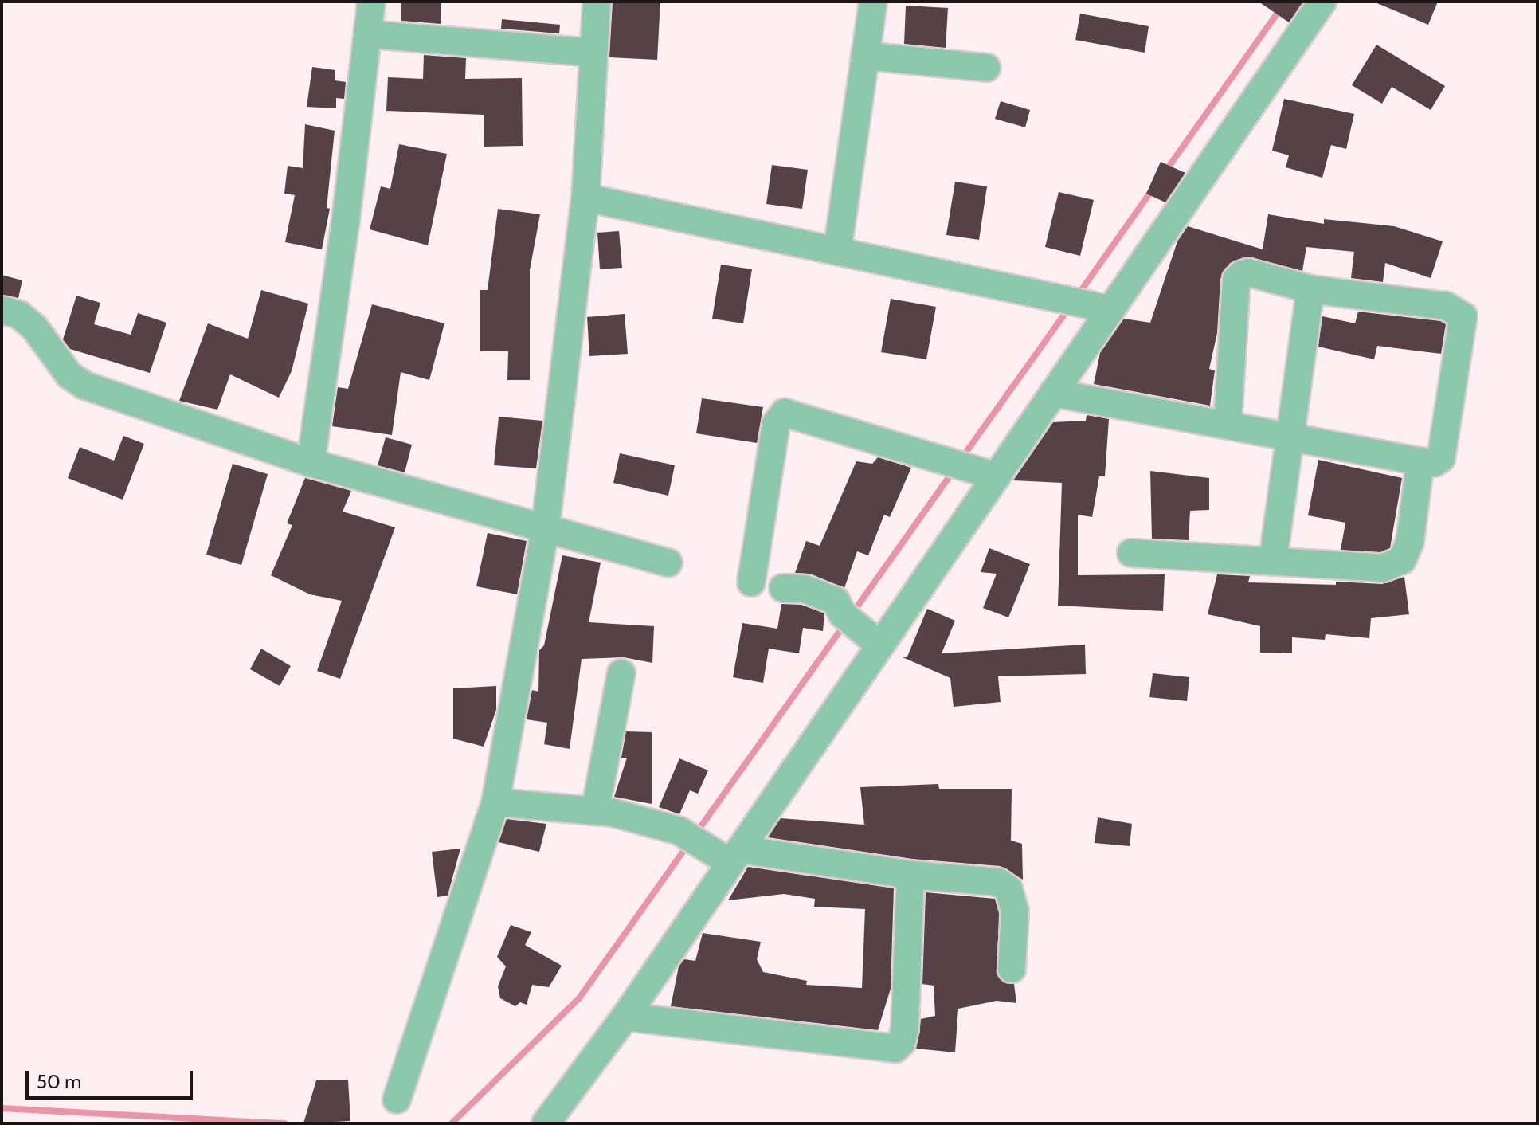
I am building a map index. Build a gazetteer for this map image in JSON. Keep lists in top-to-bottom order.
{
  "scale_bar": "50 m"
}
